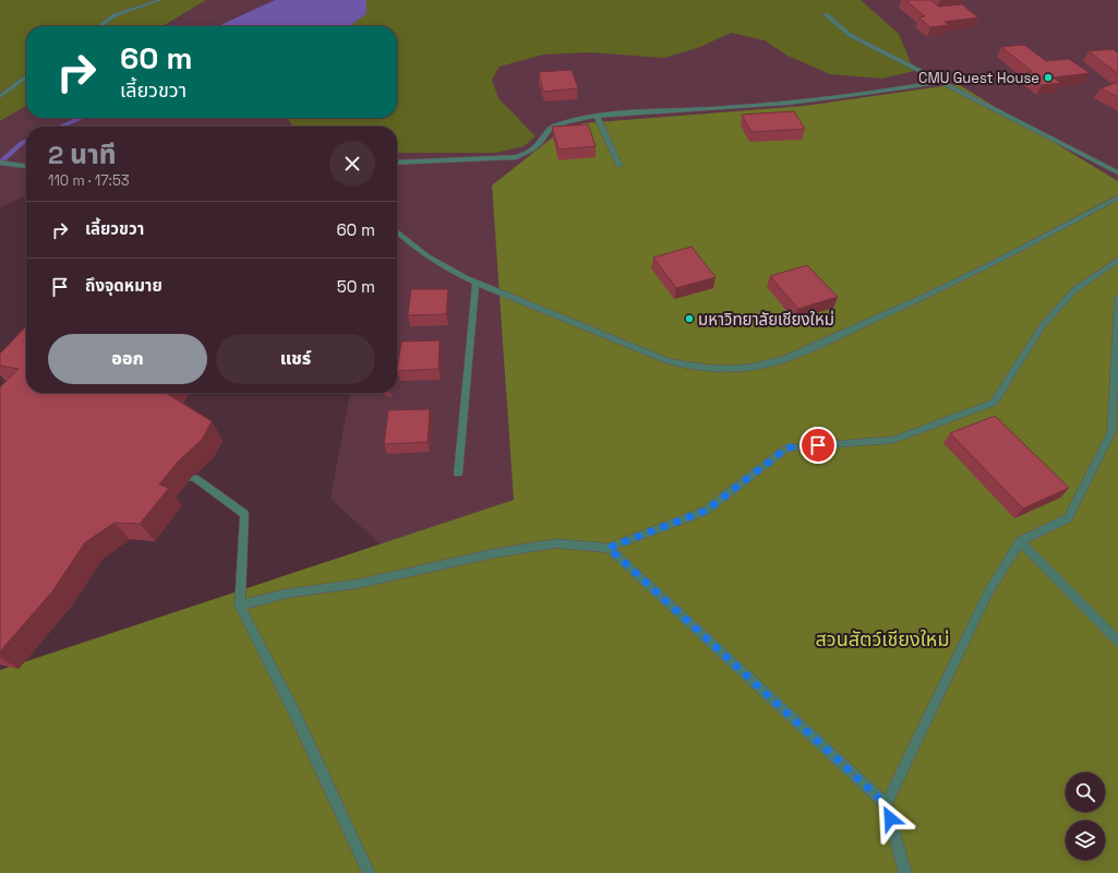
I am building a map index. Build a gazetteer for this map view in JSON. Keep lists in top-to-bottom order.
{
  "parks": ["สวนสัตว์เชียงใหม่"],
  "places": ["CMU Guest House", "มหาวิทยาลัยเชียงใหม่"],
  "page": {
    "turn": ["60 m", "เลี้ยวขวา"],
    "heading": ["2 นาที", "110 m · 17:53"],
    "list": [
      {
        "name": "เลี้ยวขวา",
        "value": "60 m"
      },
      {
        "name": "ถึงจุดหมาย",
        "value": "50 m"
      }
    ],
    "buttons": ["ออก", "แชร์"]
  }
}
